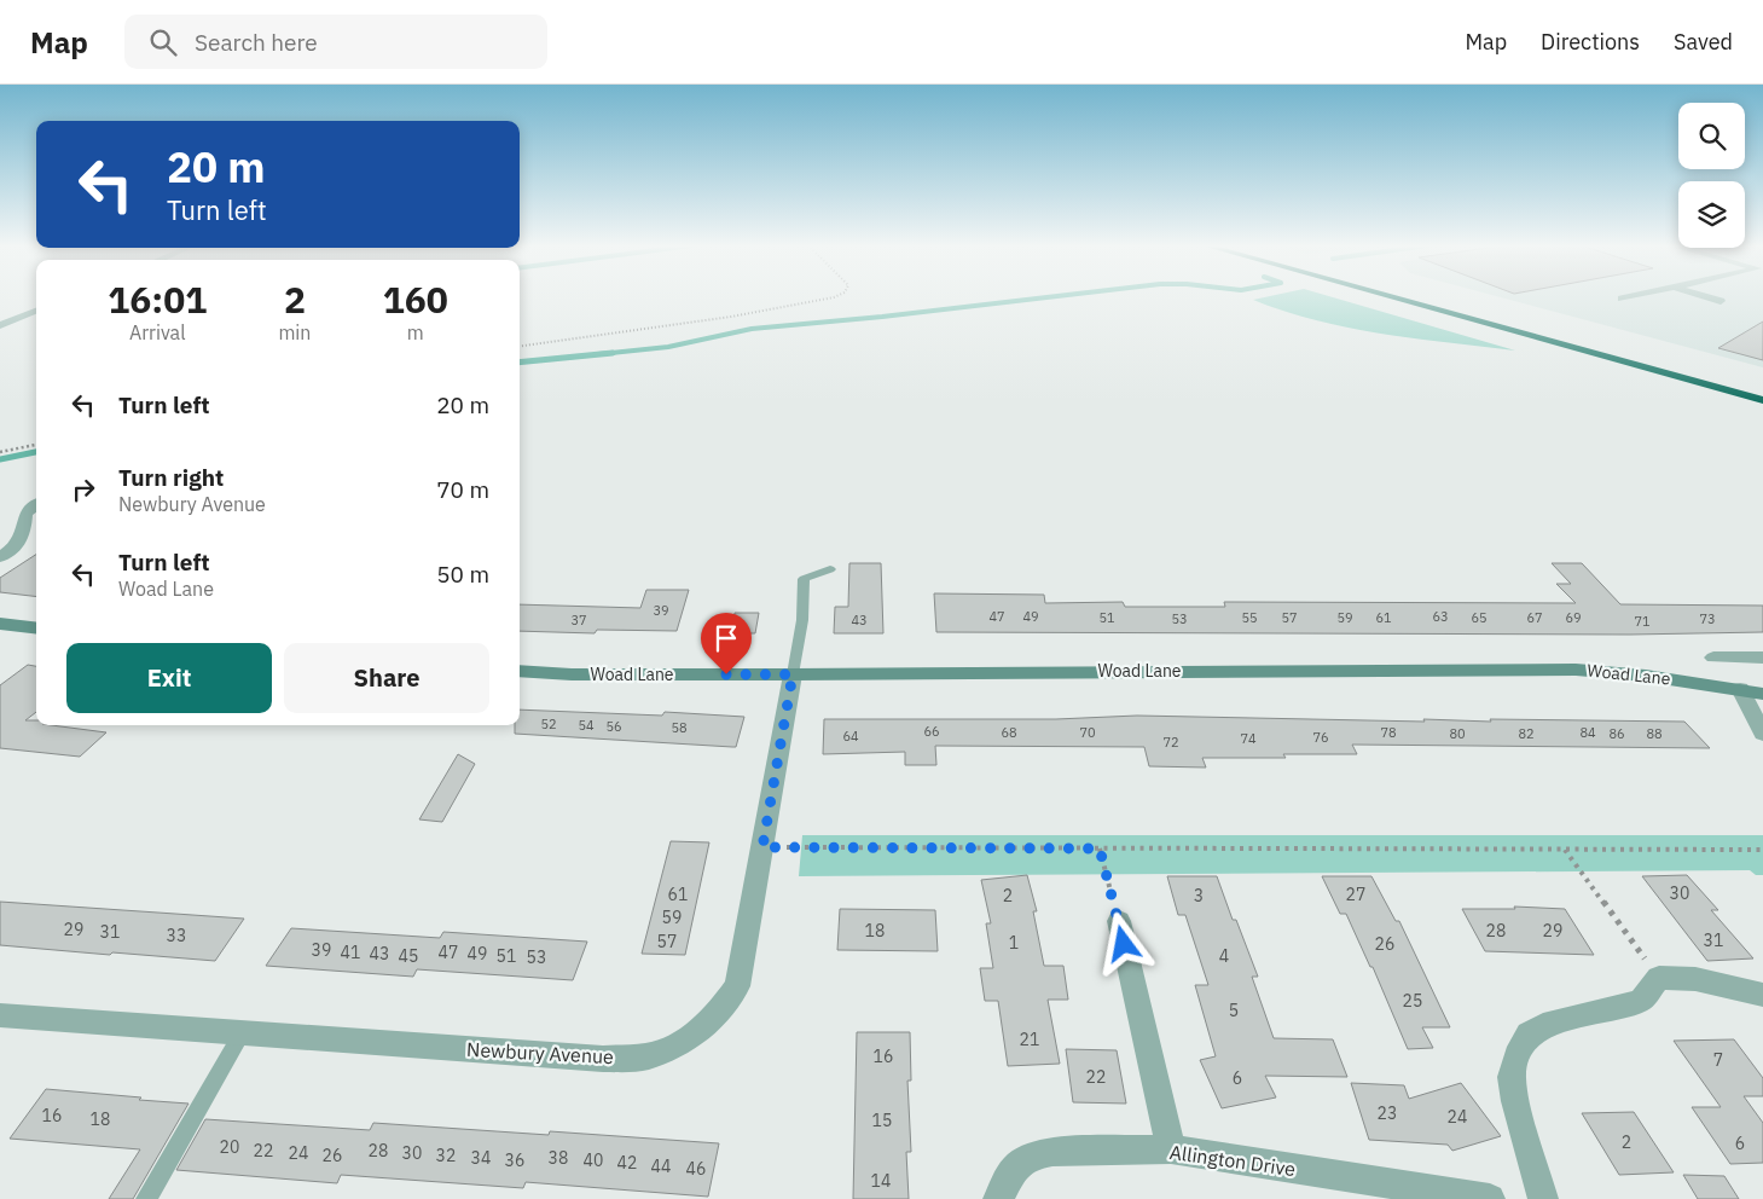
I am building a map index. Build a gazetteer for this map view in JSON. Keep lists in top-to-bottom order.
{
  "streets": {
    "street": ["Woad Lane", "Newbury Avenue", "Allington Drive"]
  },
  "crossings": [
    ["Woad Lane", "Newbury Avenue"]
  ],
  "house_numbers": [
    "39",
    "47",
    "49",
    "63",
    "51",
    "55",
    "57",
    "59",
    "61",
    "65",
    "67",
    "69",
    "53",
    "73",
    "37",
    "43",
    "71",
    "52",
    "54",
    "56",
    "58",
    "66",
    "68",
    "70",
    "78",
    "84",
    "80",
    "82",
    "86",
    "88",
    "64",
    "76",
    "74",
    "72",
    "30",
    "61",
    "27",
    "2",
    "3",
    "59",
    "29",
    "18",
    "28",
    "29",
    "31",
    "33",
    "31",
    "57",
    "1",
    "26",
    "39",
    "41",
    "47",
    "43",
    "49",
    "45",
    "51",
    "4",
    "53",
    "25",
    "5",
    "21",
    "16",
    "7",
    "22",
    "6",
    "23",
    "16",
    "24",
    "18",
    "15",
    "2",
    "6",
    "20",
    "22",
    "28",
    "24",
    "30",
    "26",
    "32",
    "34",
    "38",
    "36",
    "40",
    "42",
    "44",
    "46",
    "14"
  ],
  "page": {
    "header": "Map",
    "search": "Search here",
    "nav": ["Map", "Directions", "Saved"],
    "turn": ["20 m", "Turn left"],
    "eta": [
      "16:01",
      "Arrival",
      "2",
      "min",
      "160",
      "m"
    ],
    "list": [
      {
        "name": "Turn left",
        "value": "20 m"
      },
      {
        "name": "Turn right",
        "note": "Newbury Avenue",
        "value": "70 m"
      },
      {
        "name": "Turn left",
        "note": "Woad Lane",
        "value": "50 m"
      }
    ],
    "buttons": ["Exit", "Share"]
  }
}
